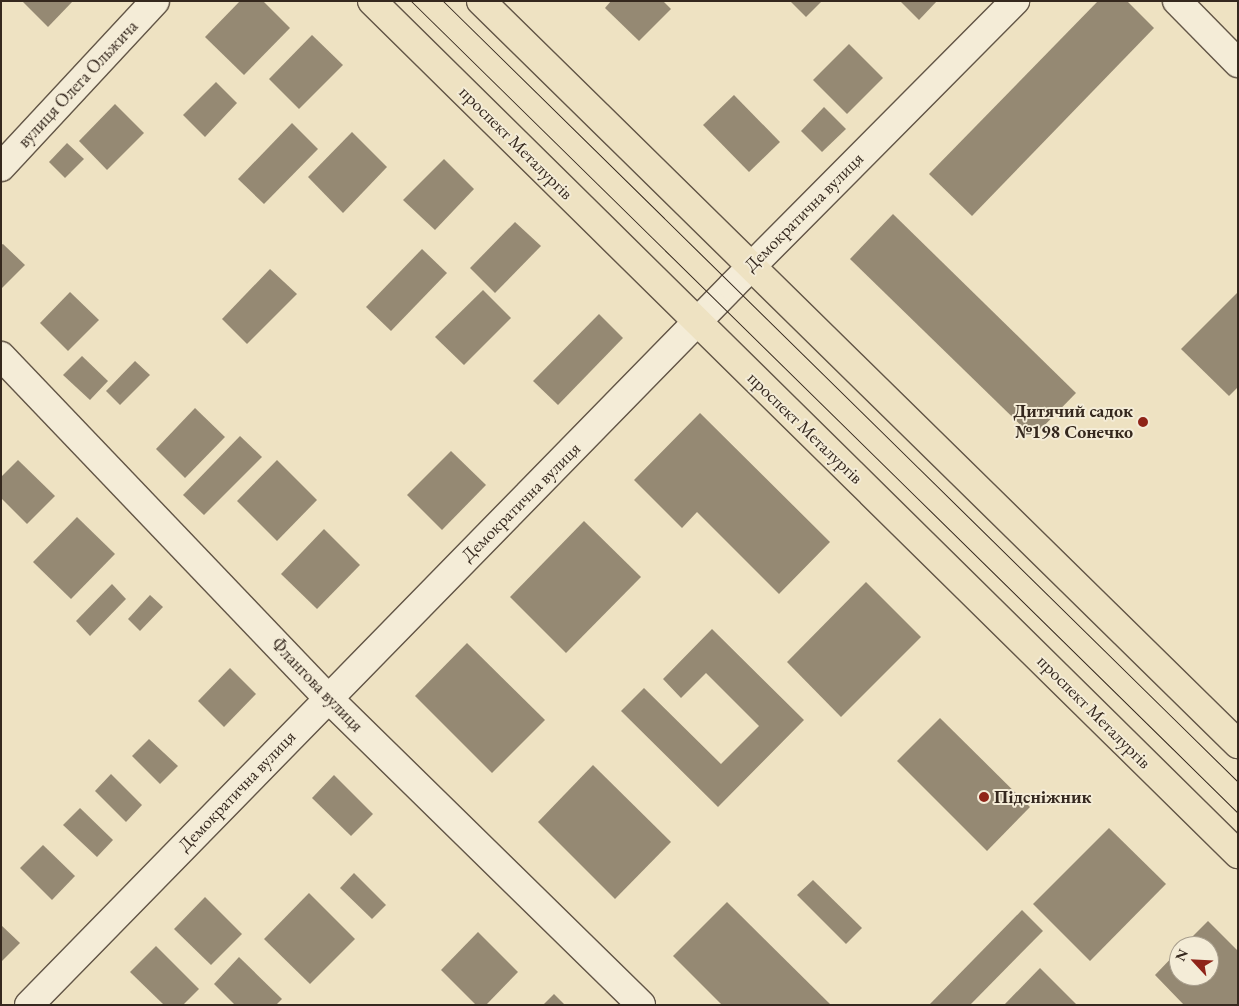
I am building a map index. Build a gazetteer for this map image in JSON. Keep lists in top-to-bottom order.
{
  "streets": {
    "main road": ["проспект Металургів"],
    "street": ["вулиця Олега Ольжича", "Демократична вулиця", "Флангова вулиця"]
  },
  "crossings": [
    ["проспект Металургів", "Демократична вулиця"],
    ["Демократична вулиця", "Флангова вулиця"]
  ],
  "places": ["Дитячий садок №198 Сонечко", "Підсніжник"],
  "north": "top left"
}
